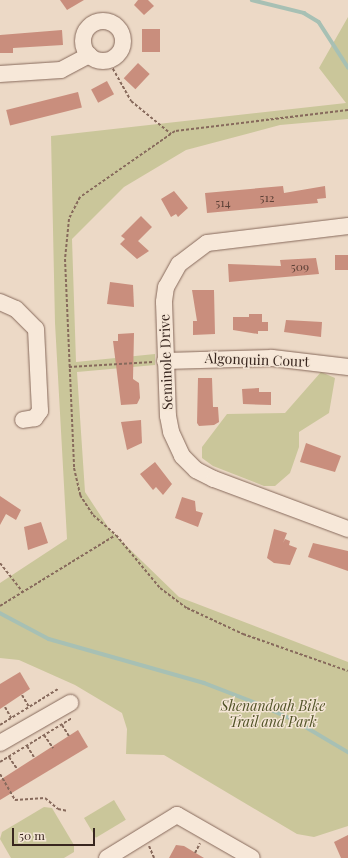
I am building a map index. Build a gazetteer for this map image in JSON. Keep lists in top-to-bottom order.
{
  "streets": {
    "street": ["Algonquin Court", "Seminole Drive"]
  },
  "crossings": [
    ["Algonquin Court", "Seminole Drive"]
  ],
  "parks": ["Shenandoah Bike Trail and Park"],
  "house_numbers": ["512", "514", "509"],
  "scale_bar": "50 m"
}
